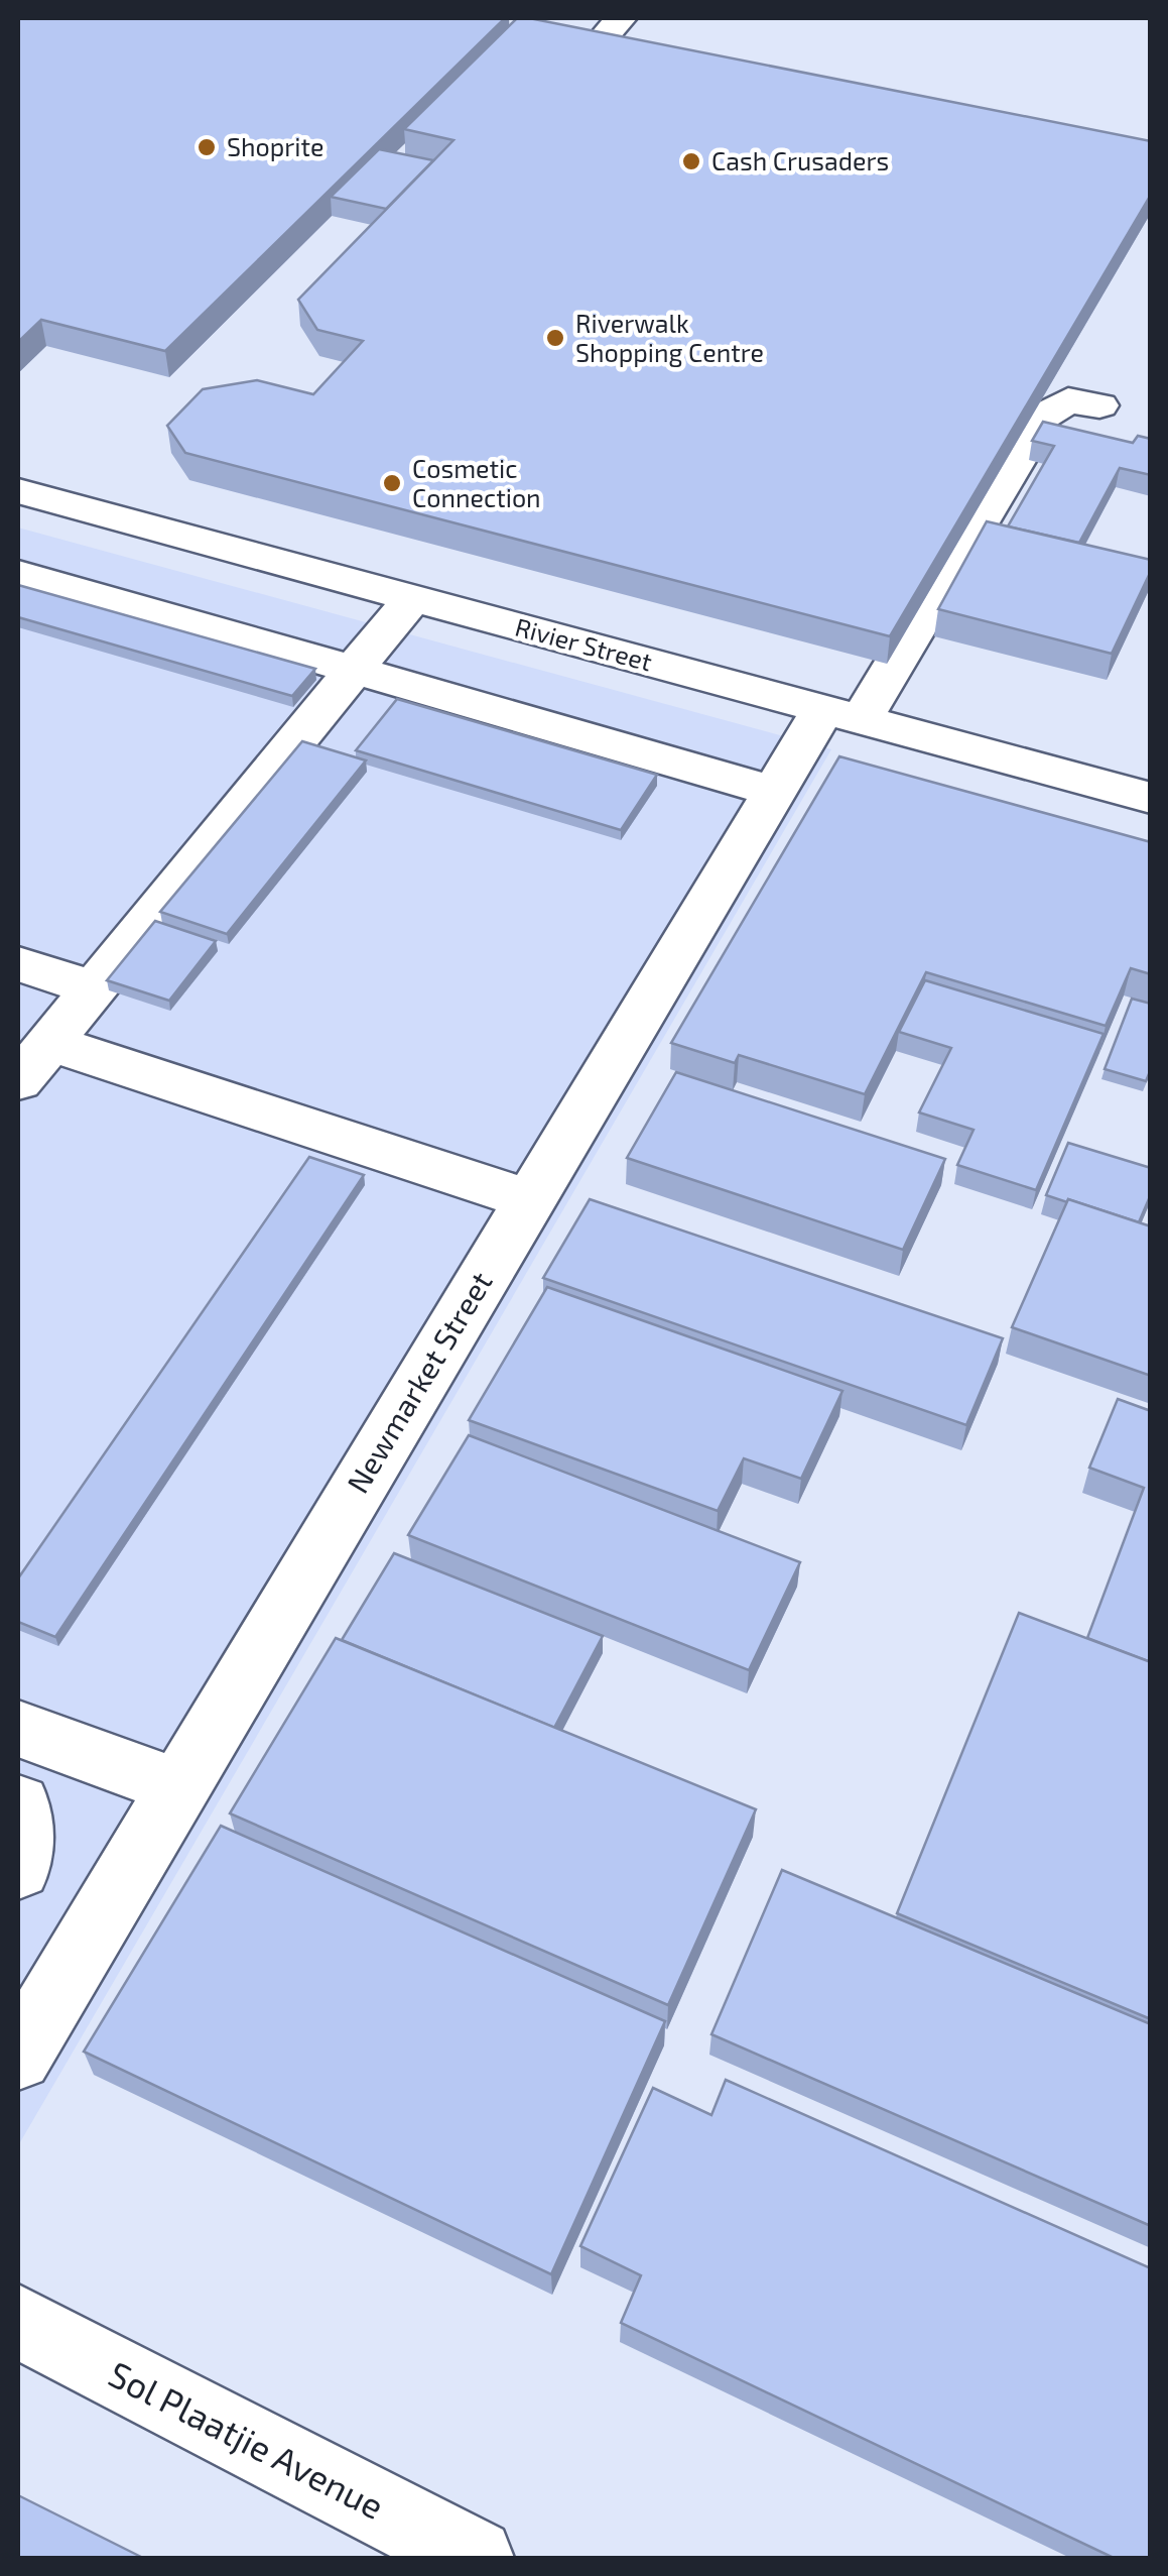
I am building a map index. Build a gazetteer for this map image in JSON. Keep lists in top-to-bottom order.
{
  "streets": {
    "street": ["Rivier Street", "Newmarket Street", "Sol Plaatjie Avenue"]
  },
  "crossings": [
    ["Rivier Street", "Newmarket Street"]
  ],
  "places": [
    "Shoprite",
    "Cash Crusaders",
    "Riverwalk Shopping Centre",
    "Cosmetic Connection"
  ]
}
